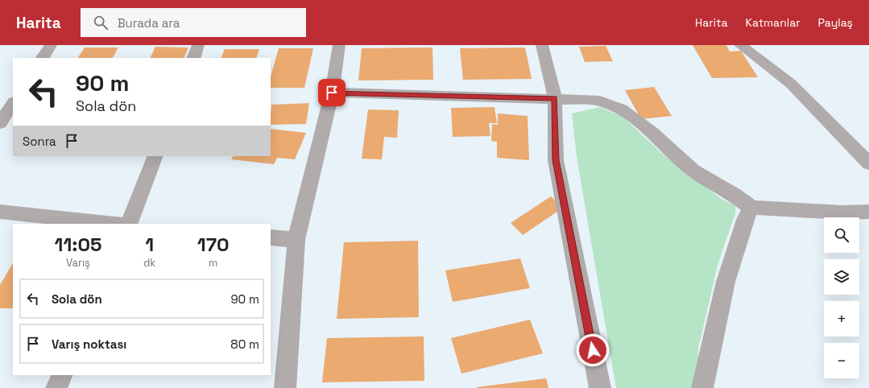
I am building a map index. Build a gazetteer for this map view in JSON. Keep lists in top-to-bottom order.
{
  "page": {
    "header": "Harita",
    "search": "Burada ara",
    "nav": ["Harita", "Katmanlar", "Paylaş"],
    "turn": ["90 m", "Sola dön"],
    "then": "Sonra",
    "map_buttons": ["+", "−"],
    "eta": [
      "11:05",
      "Varış",
      "1",
      "dk",
      "170",
      "m"
    ],
    "list": [
      {
        "name": "Sola dön",
        "value": "90 m"
      },
      {
        "name": "Varış noktası",
        "value": "80 m"
      }
    ]
  }
}
